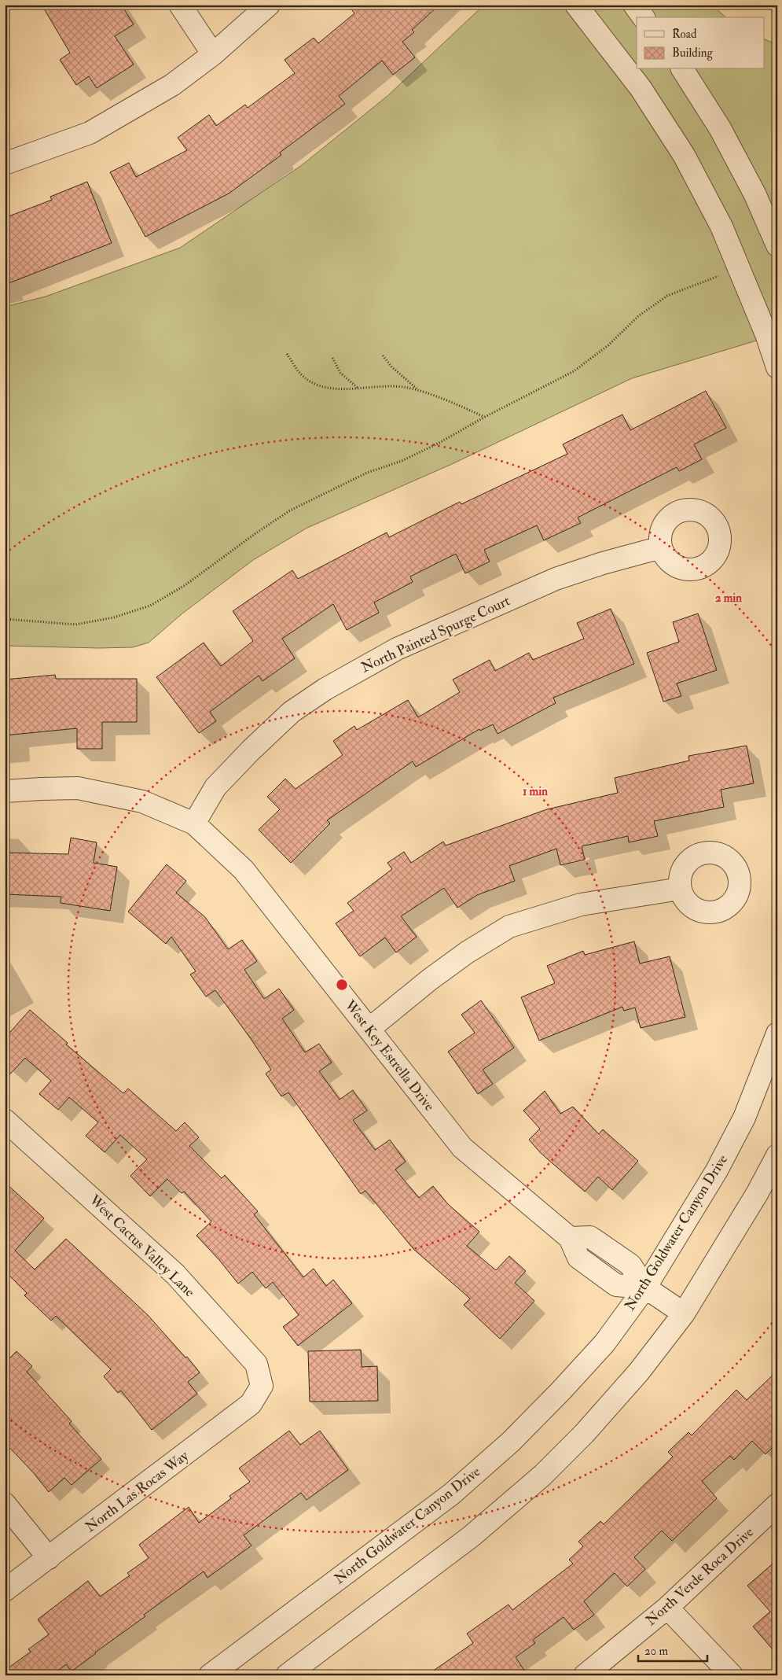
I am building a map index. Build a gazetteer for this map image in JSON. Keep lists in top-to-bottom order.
{
  "streets": {
    "street": [
      "North Painted Spurge Court",
      "West Key Estrella Drive",
      "North Goldwater Canyon Drive",
      "West Cactus Valley Lane",
      "North Las Rocas Way",
      "North Verde Roca Drive"
    ]
  },
  "crossings": [
    ["North Painted Spurge Court", "West Key Estrella Drive"],
    ["West Key Estrella Drive", "North Goldwater Canyon Drive"],
    ["West Cactus Valley Lane", "North Las Rocas Way"]
  ],
  "legend": ["Road", "Building"],
  "scale_bar": "20 m",
  "rings": ["2 min", "1 min"]
}
